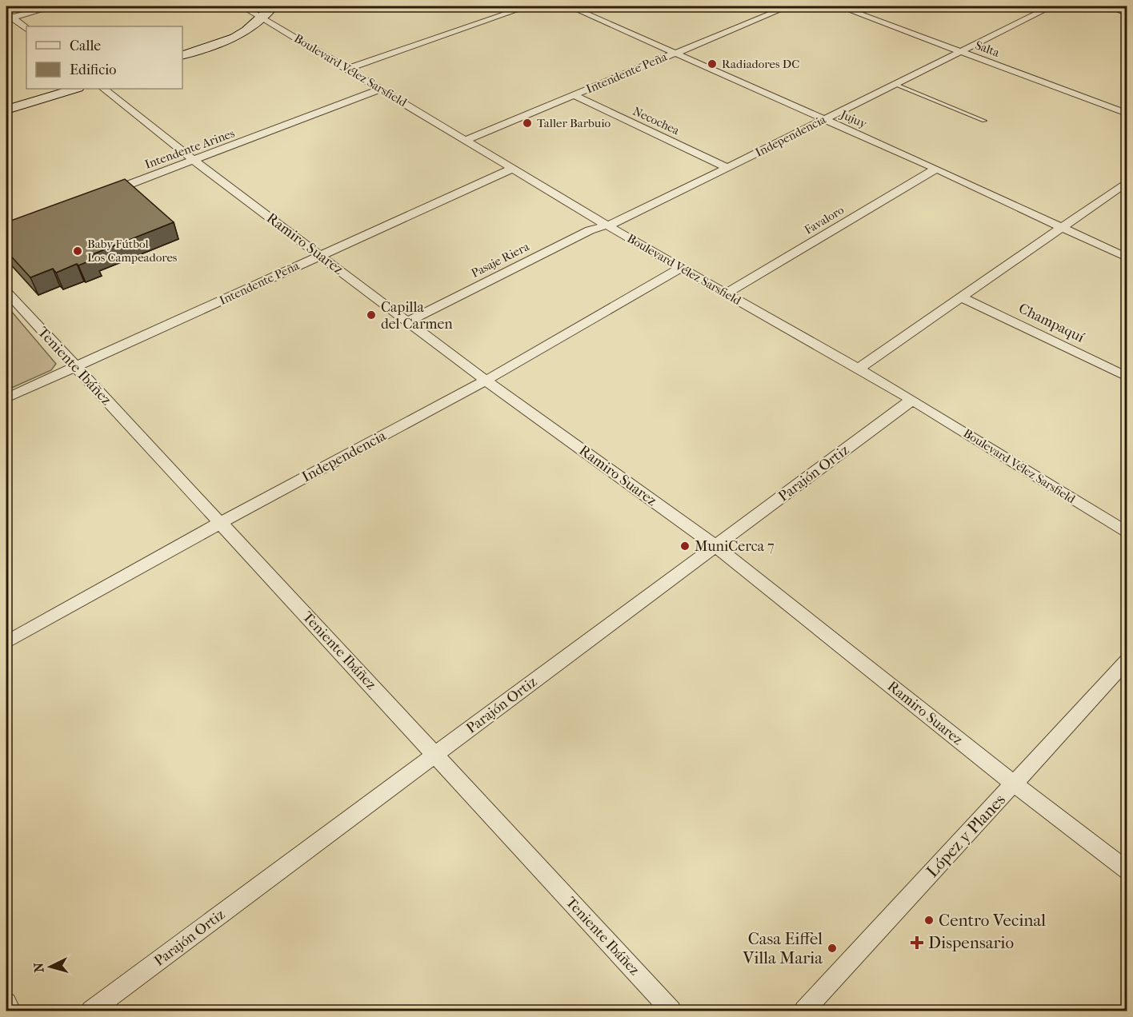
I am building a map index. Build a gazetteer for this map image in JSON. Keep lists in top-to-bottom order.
{
  "streets": {
    "street": [
      "Salta",
      "Boulevard Vélez Sarsfield",
      "Intendente Peña",
      "Jujuy",
      "Necochea",
      "Independencia",
      "Intendente Arines",
      "Favaloro",
      "Ramiro Suarez",
      "Pasaje Riera",
      "Champaquí",
      "Teniente Ibáñez",
      "Parajón Ortiz",
      "López y Planes"
    ]
  },
  "crossings": [
    ["Salta", "Independencia"],
    ["Boulevard Vélez Sarsfield", "Intendente Peña"],
    ["Boulevard Vélez Sarsfield", "Independencia"],
    ["Boulevard Vélez Sarsfield", "Intendente Arines"],
    ["Boulevard Vélez Sarsfield", "Favaloro"],
    ["Boulevard Vélez Sarsfield", "Pasaje Riera"],
    ["Boulevard Vélez Sarsfield", "Parajón Ortiz"],
    ["Intendente Peña", "Jujuy"],
    ["Intendente Peña", "Necochea"],
    ["Intendente Peña", "Ramiro Suarez"],
    ["Intendente Peña", "Teniente Ibáñez"],
    ["Jujuy", "Independencia"],
    ["Jujuy", "Favaloro"],
    ["Necochea", "Independencia"],
    ["Independencia", "Ramiro Suarez"],
    ["Independencia", "Pasaje Riera"],
    ["Independencia", "Teniente Ibáñez"],
    ["Intendente Arines", "Ramiro Suarez"],
    ["Ramiro Suarez", "Pasaje Riera"],
    ["Ramiro Suarez", "Parajón Ortiz"],
    ["Ramiro Suarez", "López y Planes"],
    ["Teniente Ibáñez", "Parajón Ortiz"]
  ],
  "places": {
    "other": [
      "Radiadores DC",
      "Taller Barbuio",
      "Baby Fútbol Los Campeadores",
      "Capilla del Carmen",
      "MuniCerca 7",
      "Centro Vecinal",
      "Casa Eiffel Villa Maria"
    ],
    "health": ["Dispensario"]
  },
  "legend": ["Calle", "Edificio"],
  "north": "left"
}
